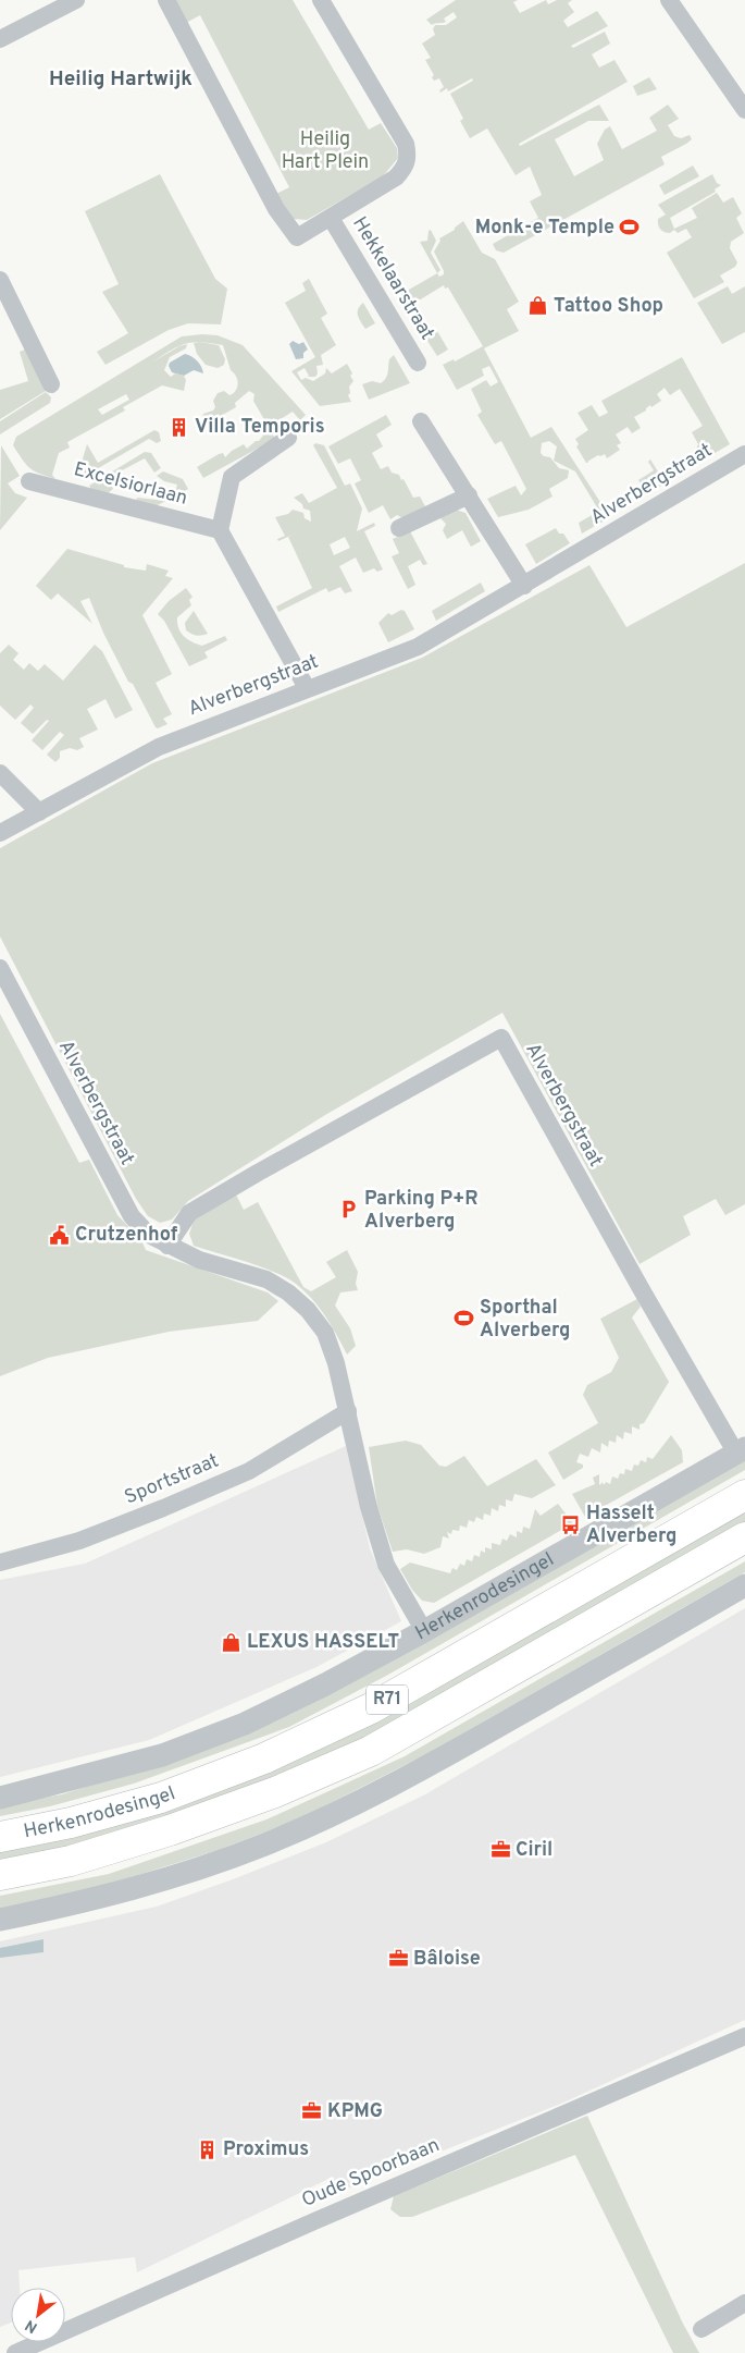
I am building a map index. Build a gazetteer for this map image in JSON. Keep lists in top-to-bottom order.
{
  "streets": {
    "highway": ["Herkenrodesingel", "R71"],
    "street": [
      "Hekkelaarstraat",
      "Excelsiorlaan",
      "Alverbergstraat",
      "Sportstraat",
      "Oude Spoorbaan"
    ]
  },
  "crossings": [
    ["Alverbergstraat", "Sportstraat"],
    ["Alverbergstraat", "Herkenrodesingel"]
  ],
  "districts": ["Heilig Hartwijk"],
  "parks": ["Heilig Hart Plein"],
  "places": {
    "sports": ["Monk-e Temple", "Sporthal Alverberg"],
    "shop": ["Tattoo Shop", "LEXUS HASSELT"],
    "building": ["Villa Temporis", "Proximus"],
    "parking": ["Parking P+R Alverberg"],
    "public building": ["Crutzenhof"],
    "bus stop": ["Hasselt Alverberg"],
    "office": ["Ciril", "Bâloise", "KPMG"]
  },
  "north": "bottom left"
}
